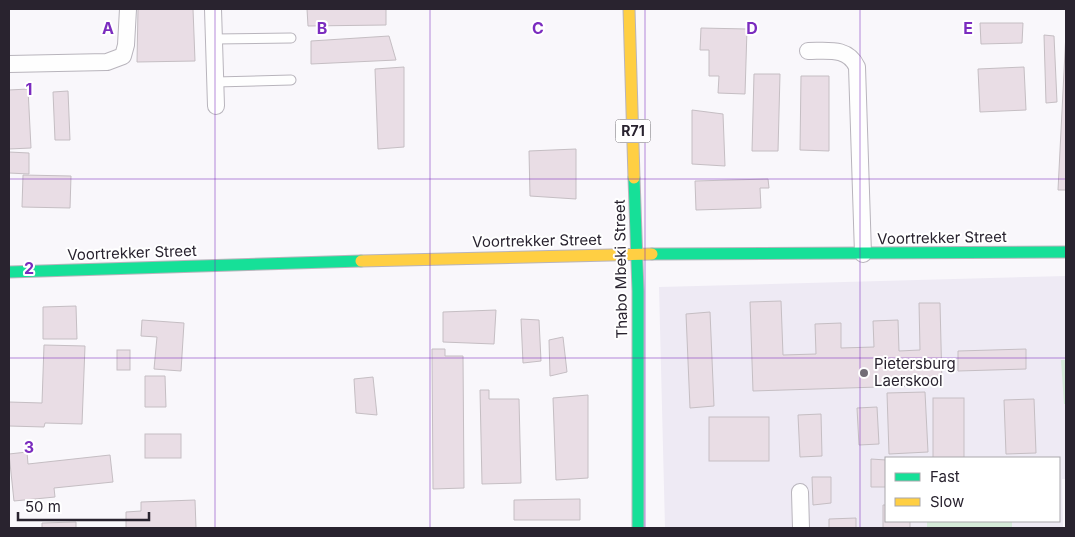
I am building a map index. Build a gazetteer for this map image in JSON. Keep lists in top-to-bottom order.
{
  "streets": {
    "street": ["R71", "Voortrekker Street", "Thabo Mbeki Street"]
  },
  "crossings": [
    ["Voortrekker Street", "Thabo Mbeki Street"]
  ],
  "places": ["Pietersburg Laerskool"],
  "legend": ["Fast", "Slow"],
  "scale_bar": "50 m",
  "grid": {
    "columns": [
      "A",
      "B",
      "C",
      "D",
      "E"
    ],
    "rows": ["1", "2", "3"]
  }
}
